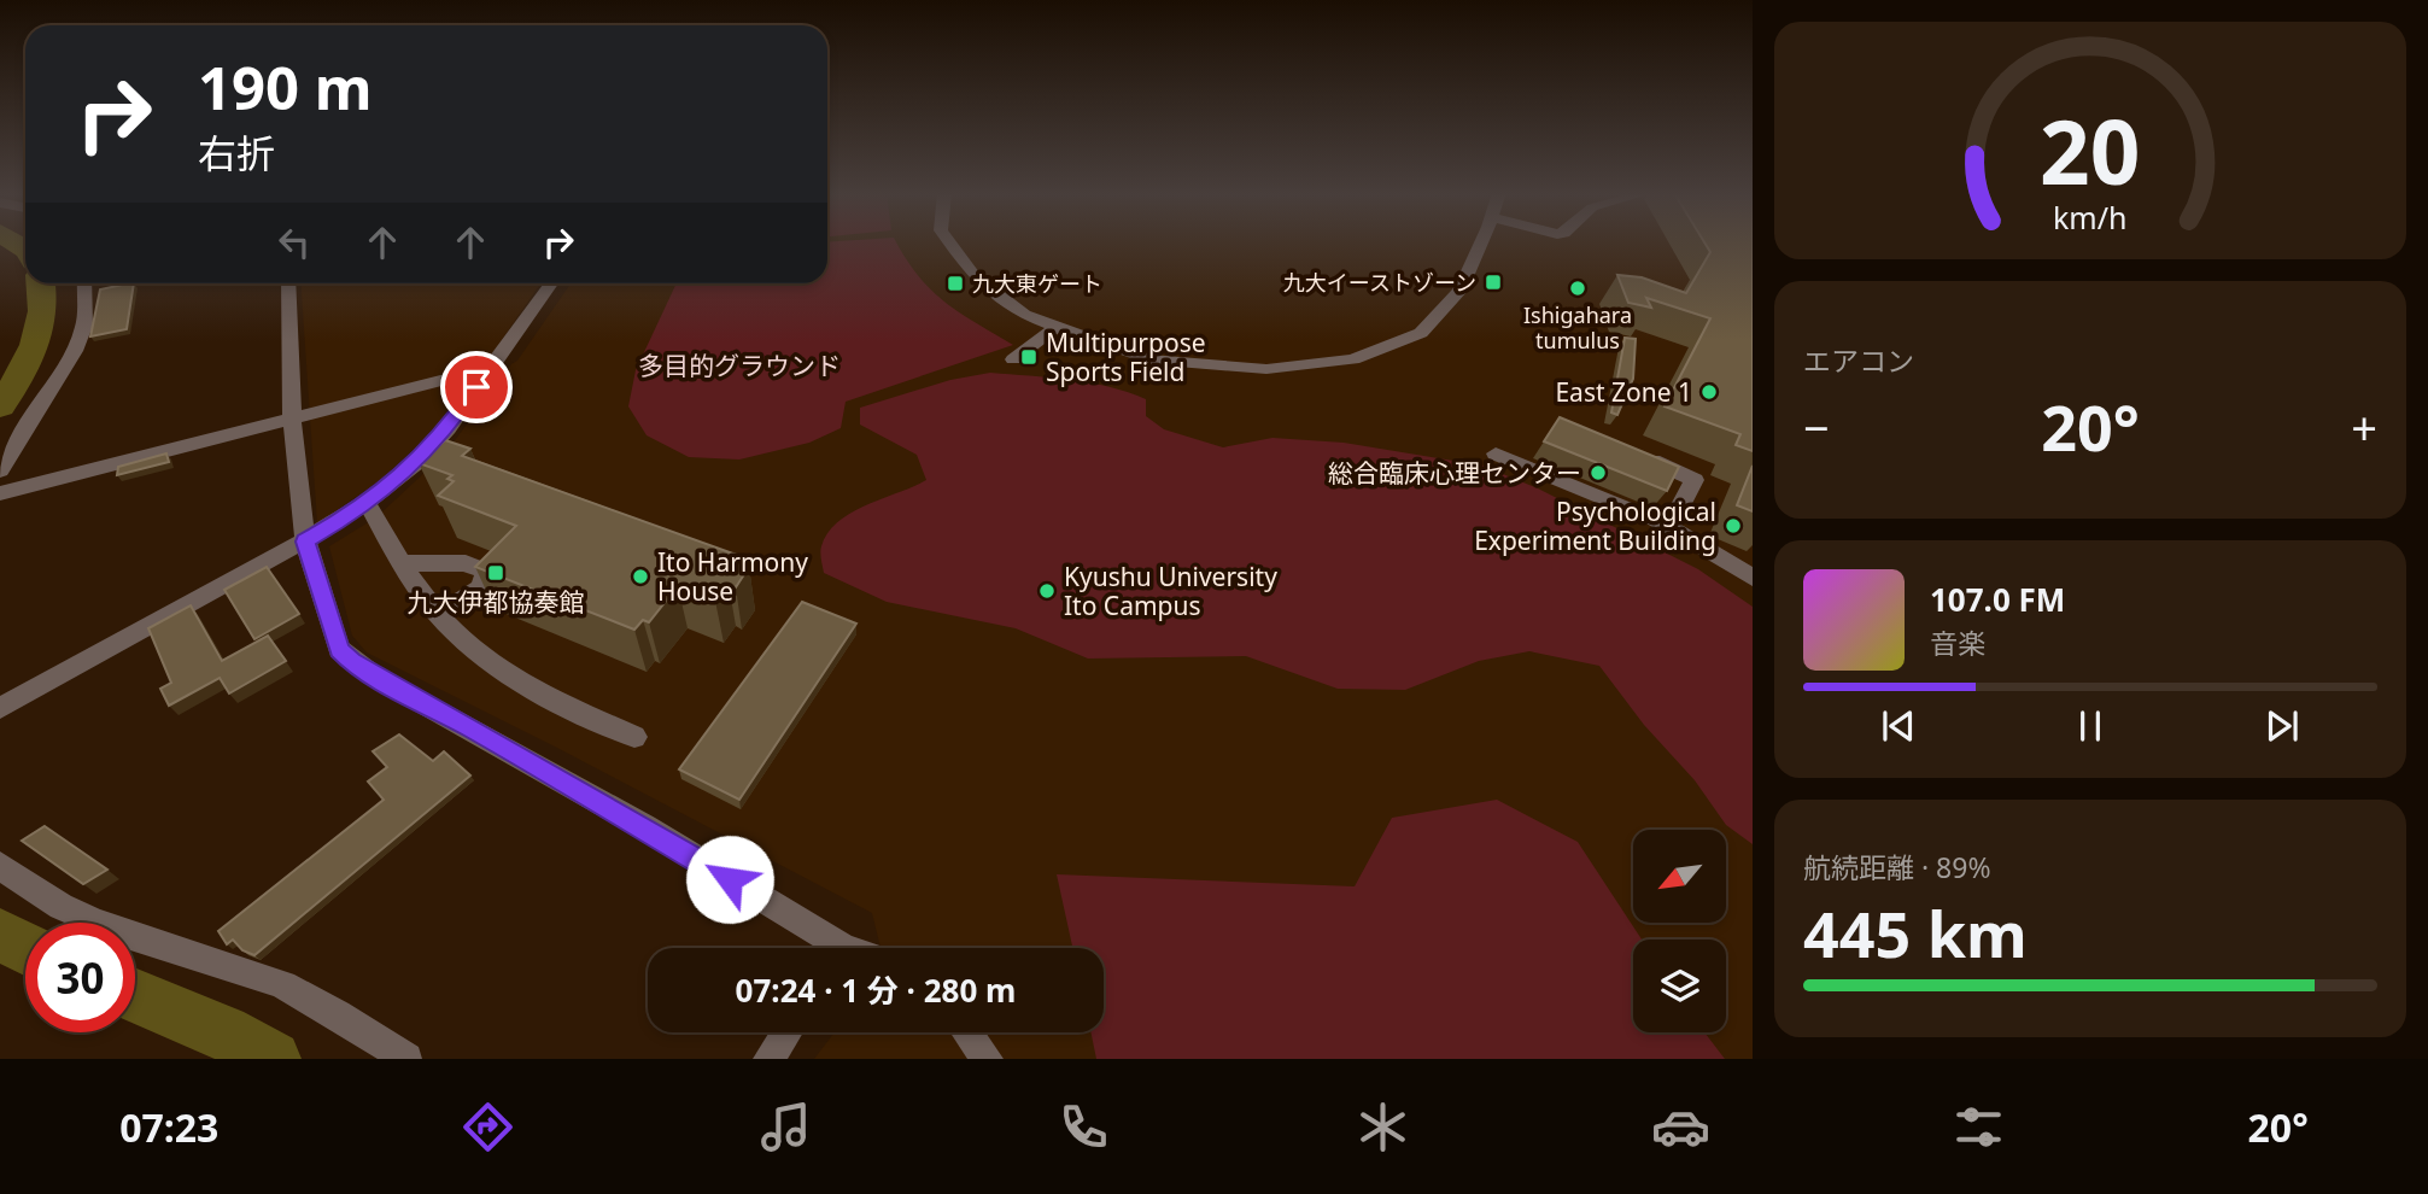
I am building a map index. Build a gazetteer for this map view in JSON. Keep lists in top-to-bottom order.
{
  "parks": ["多目的グラウンド"],
  "places": {
    "transit": [
      "九大イーストゾーン",
      "九大東ゲート",
      "Multipurpose Sports Field",
      "九大伊都協奏館"
    ],
    "other": [
      "Ishigahara tumulus",
      "East Zone 1",
      "総合臨床心理センター",
      "Psychological Experiment Building",
      "Ito Harmony House",
      "Kyushu University Ito Campus"
    ]
  },
  "north": "bottom left",
  "page": {
    "turn": ["190 m", "右折"],
    "tile": [
      "エアコン",
      ["航続距離 · 89%", "445 km"]
    ],
    "heat": ["−", "20°", "+"],
    "song": ["107.0 FM", "音楽"],
    "limit": "30",
    "trip": "07:24 · 1 分 · 280 m",
    "tabs": ["07:23", "20°"],
    "gauge": ["20", "km/h"]
  }
}
